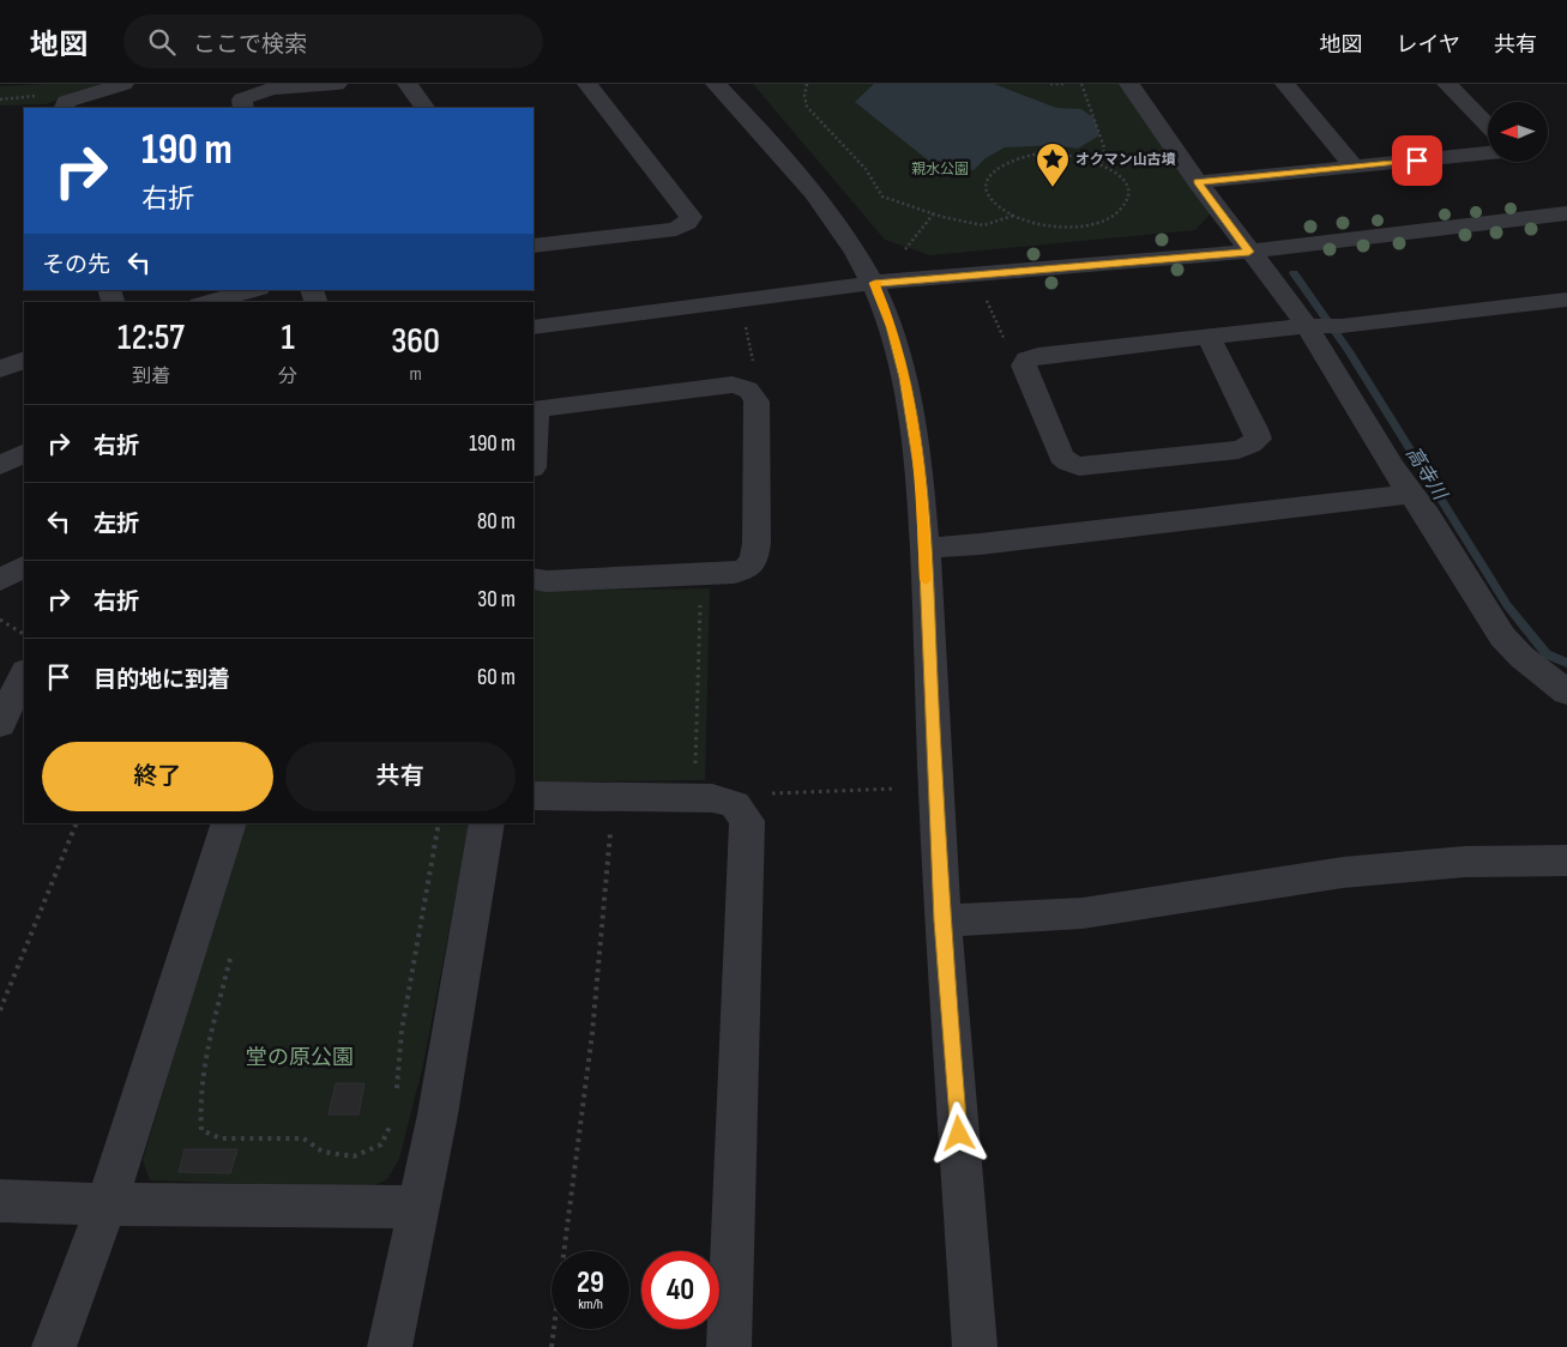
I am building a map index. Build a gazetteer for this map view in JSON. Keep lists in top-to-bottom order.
{
  "water": ["高寺川"],
  "parks": ["親水公園", "堂の原公園"],
  "places": {
    "place": ["オクマン山古墳"]
  },
  "north": "left",
  "page": {
    "header": "地図",
    "search": "ここで検索",
    "nav": ["地図", "レイヤ", "共有"],
    "turn": ["190 m", "右折"],
    "then": "その先",
    "eta": [
      "12:57",
      "到着",
      "1",
      "分",
      "360",
      "m"
    ],
    "list": [
      {
        "name": "右折",
        "value": "190 m"
      },
      {
        "name": "左折",
        "value": "80 m"
      },
      {
        "name": "右折",
        "value": "30 m"
      },
      {
        "name": "目的地に到着",
        "value": "60 m"
      }
    ],
    "buttons": ["終了", "共有"],
    "speed": "29 km/h",
    "limit": "40"
  }
}
